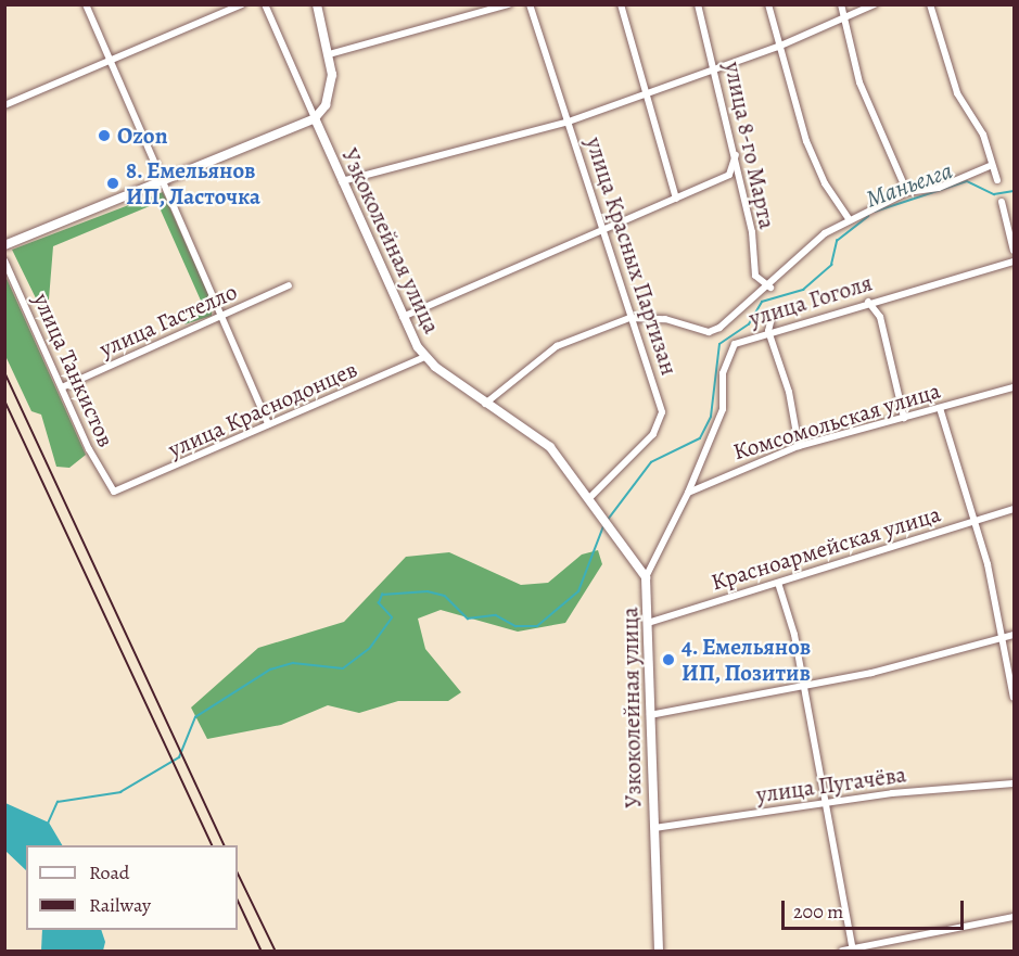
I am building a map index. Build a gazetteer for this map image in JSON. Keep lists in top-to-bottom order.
{
  "streets": {
    "street": [
      "улица 8-го Марта",
      "Узкоколейная улица",
      "улица Красных Партизан",
      "улица Гоголя",
      "улица Гастелло",
      "улица Танкистов",
      "улица Краснодонцев",
      "Комсомольская улица",
      "Красноармейская улица",
      "улица Пугачёва"
    ]
  },
  "crossings": [
    ["Узкоколейная улица", "улица Красных Партизан"],
    ["Узкоколейная улица", "улица Краснодонцев"],
    ["Узкоколейная улица", "Красноармейская улица"],
    ["Узкоколейная улица", "улица Пугачёва"],
    ["улица Гоголя", "Комсомольская улица"],
    ["улица Гастелло", "улица Танкистов"],
    ["улица Танкистов", "улица Краснодонцев"]
  ],
  "water": ["Маньелга"],
  "places": ["Ozon", "8. Емельянов ИП, Ласточка", "4. Емельянов ИП, Позитив"],
  "legend": ["Road", "Railway"],
  "scale_bar": "200 m"
}
